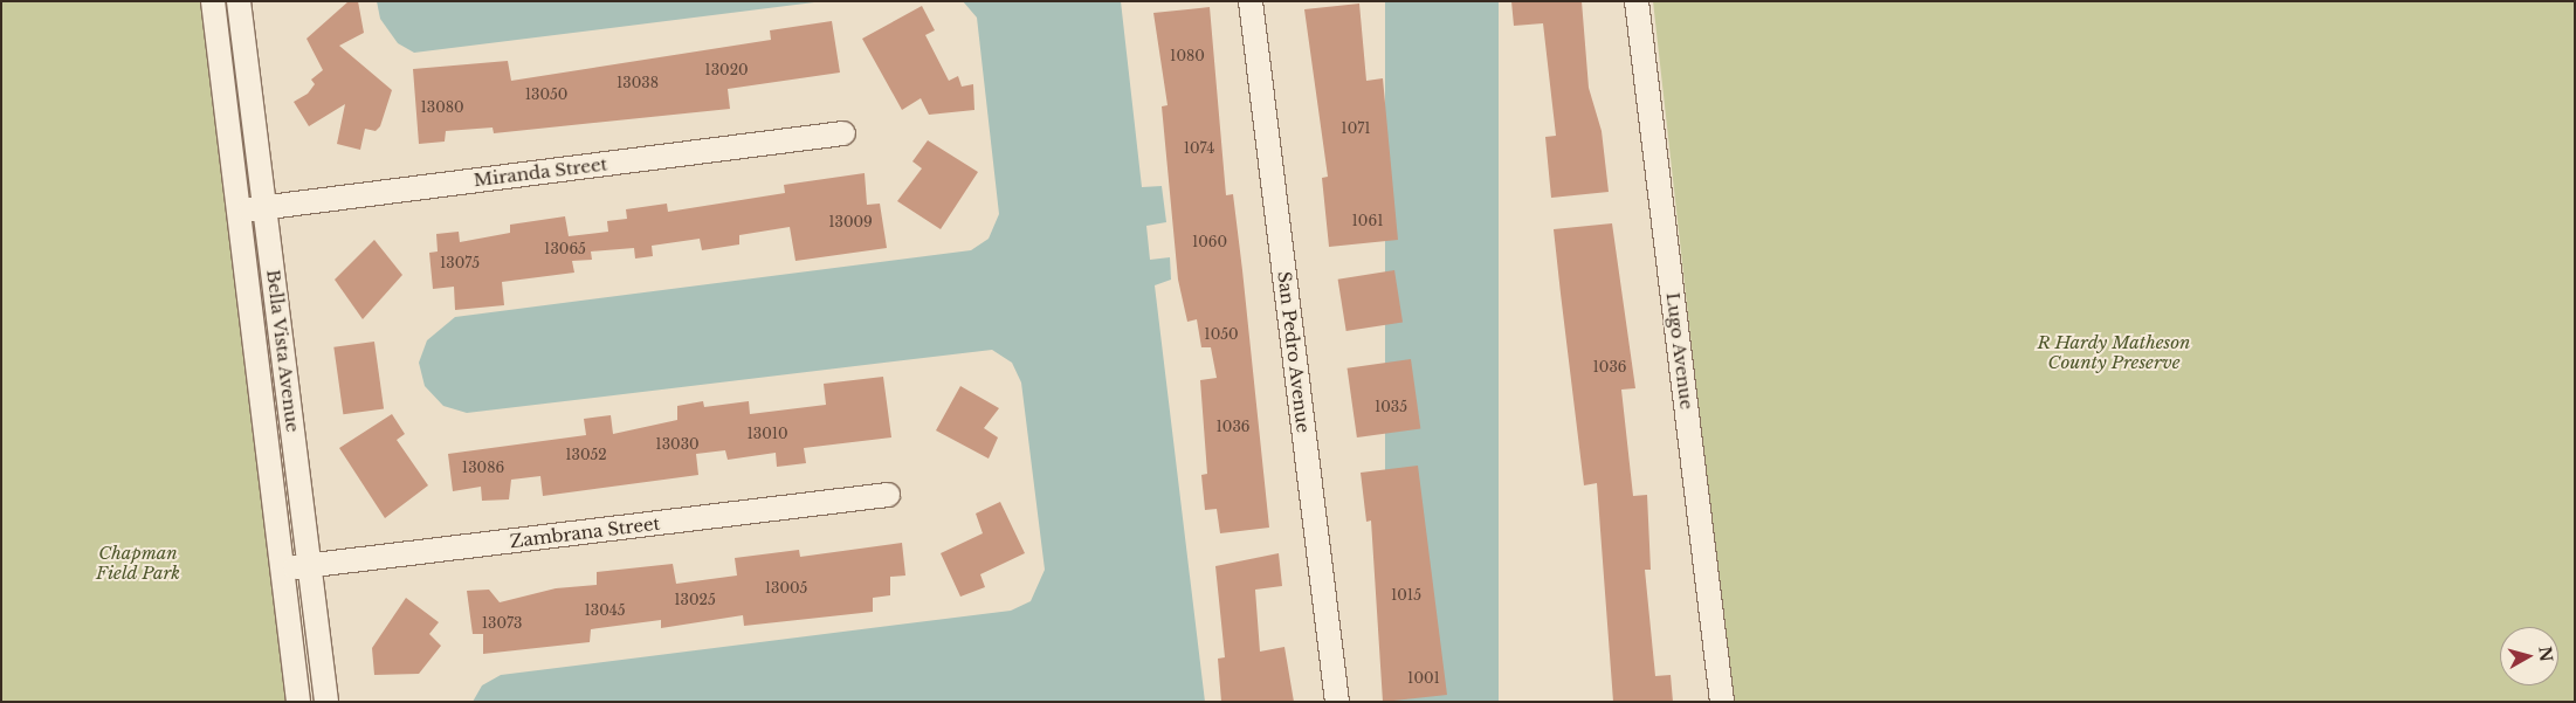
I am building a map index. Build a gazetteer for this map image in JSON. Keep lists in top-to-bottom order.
{
  "streets": {
    "street": [
      "Miranda Street",
      "Bella Vista Avenue",
      "Lugo Avenue",
      "San Pedro Avenue",
      "Zambrana Street"
    ]
  },
  "crossings": [
    ["Miranda Street", "Bella Vista Avenue"],
    ["Bella Vista Avenue", "Zambrana Street"]
  ],
  "parks": ["R Hardy Matheson County Preserve", "Chapman Field Park"],
  "house_numbers": [
    "1080",
    "13020",
    "13038",
    "13050",
    "13080",
    "1071",
    "1074",
    "1061",
    "13009",
    "1060",
    "13065",
    "13075",
    "1050",
    "1036",
    "1035",
    "1036",
    "13010",
    "13030",
    "13052",
    "13086",
    "13005",
    "1015",
    "13025",
    "13045",
    "13073",
    "1001"
  ],
  "north": "right"
}
